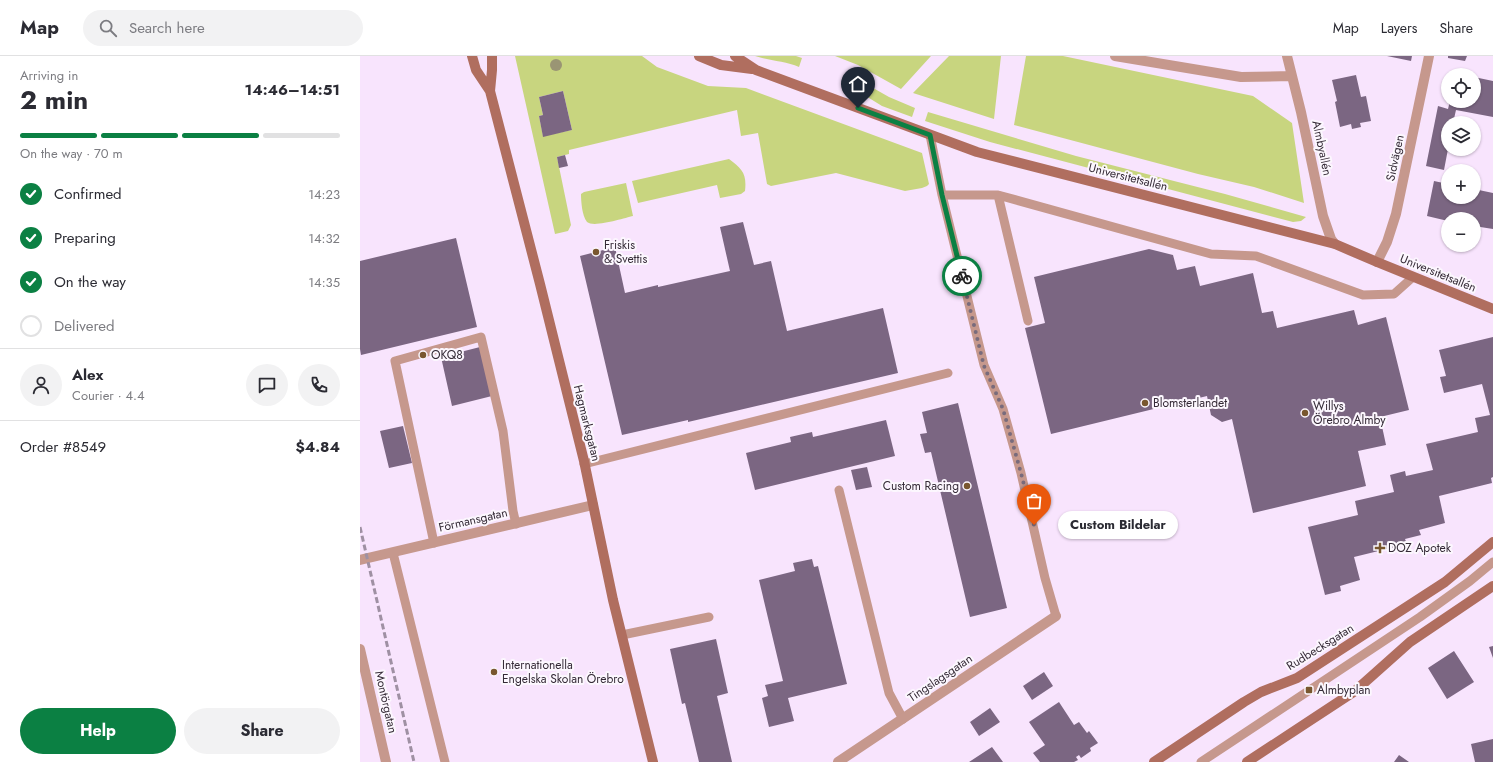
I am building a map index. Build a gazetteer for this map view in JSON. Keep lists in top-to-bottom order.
{
  "streets": {
    "street": [
      "Almbyallén",
      "Sidvägen",
      "Universitetsallén",
      "Hagmarksgatan",
      "Förmansgatan",
      "Rudbecksgatan",
      "Tingslagsgatan",
      "Montörgatan"
    ]
  },
  "crossings": [
    ["Almbyallén", "Universitetsallén"],
    ["Sidvägen", "Universitetsallén"],
    ["Hagmarksgatan", "Förmansgatan"]
  ],
  "places": {
    "other": [
      "Friskis & Svettis",
      "OKQ8",
      "Blomsterlandet",
      "Willys Örebro Almby",
      "Custom Racing",
      "Custom Bildelar",
      "Internationella Engelska Skolan Örebro"
    ],
    "health": ["DOZ Apotek"],
    "transit": ["Almbyplan"]
  },
  "page": {
    "header": "Map",
    "search": "Search here",
    "nav": ["Map", "Layers", "Share"],
    "heading": ["2 min", "Arriving in", "14:46–14:51"],
    "panel": [
      "Alex",
      "Courier · 4.4",
      "Order #8549",
      "$4.84"
    ],
    "map_buttons": ["+", "−"],
    "bar": "On the way · 70 m",
    "list": [
      ["Confirmed", "14:23"],
      ["Preparing", "14:32"],
      ["On the way", "14:35"],
      "Delivered"
    ],
    "bubble": "Custom Bildelar",
    "buttons": ["Help", "Share"]
  }
}
